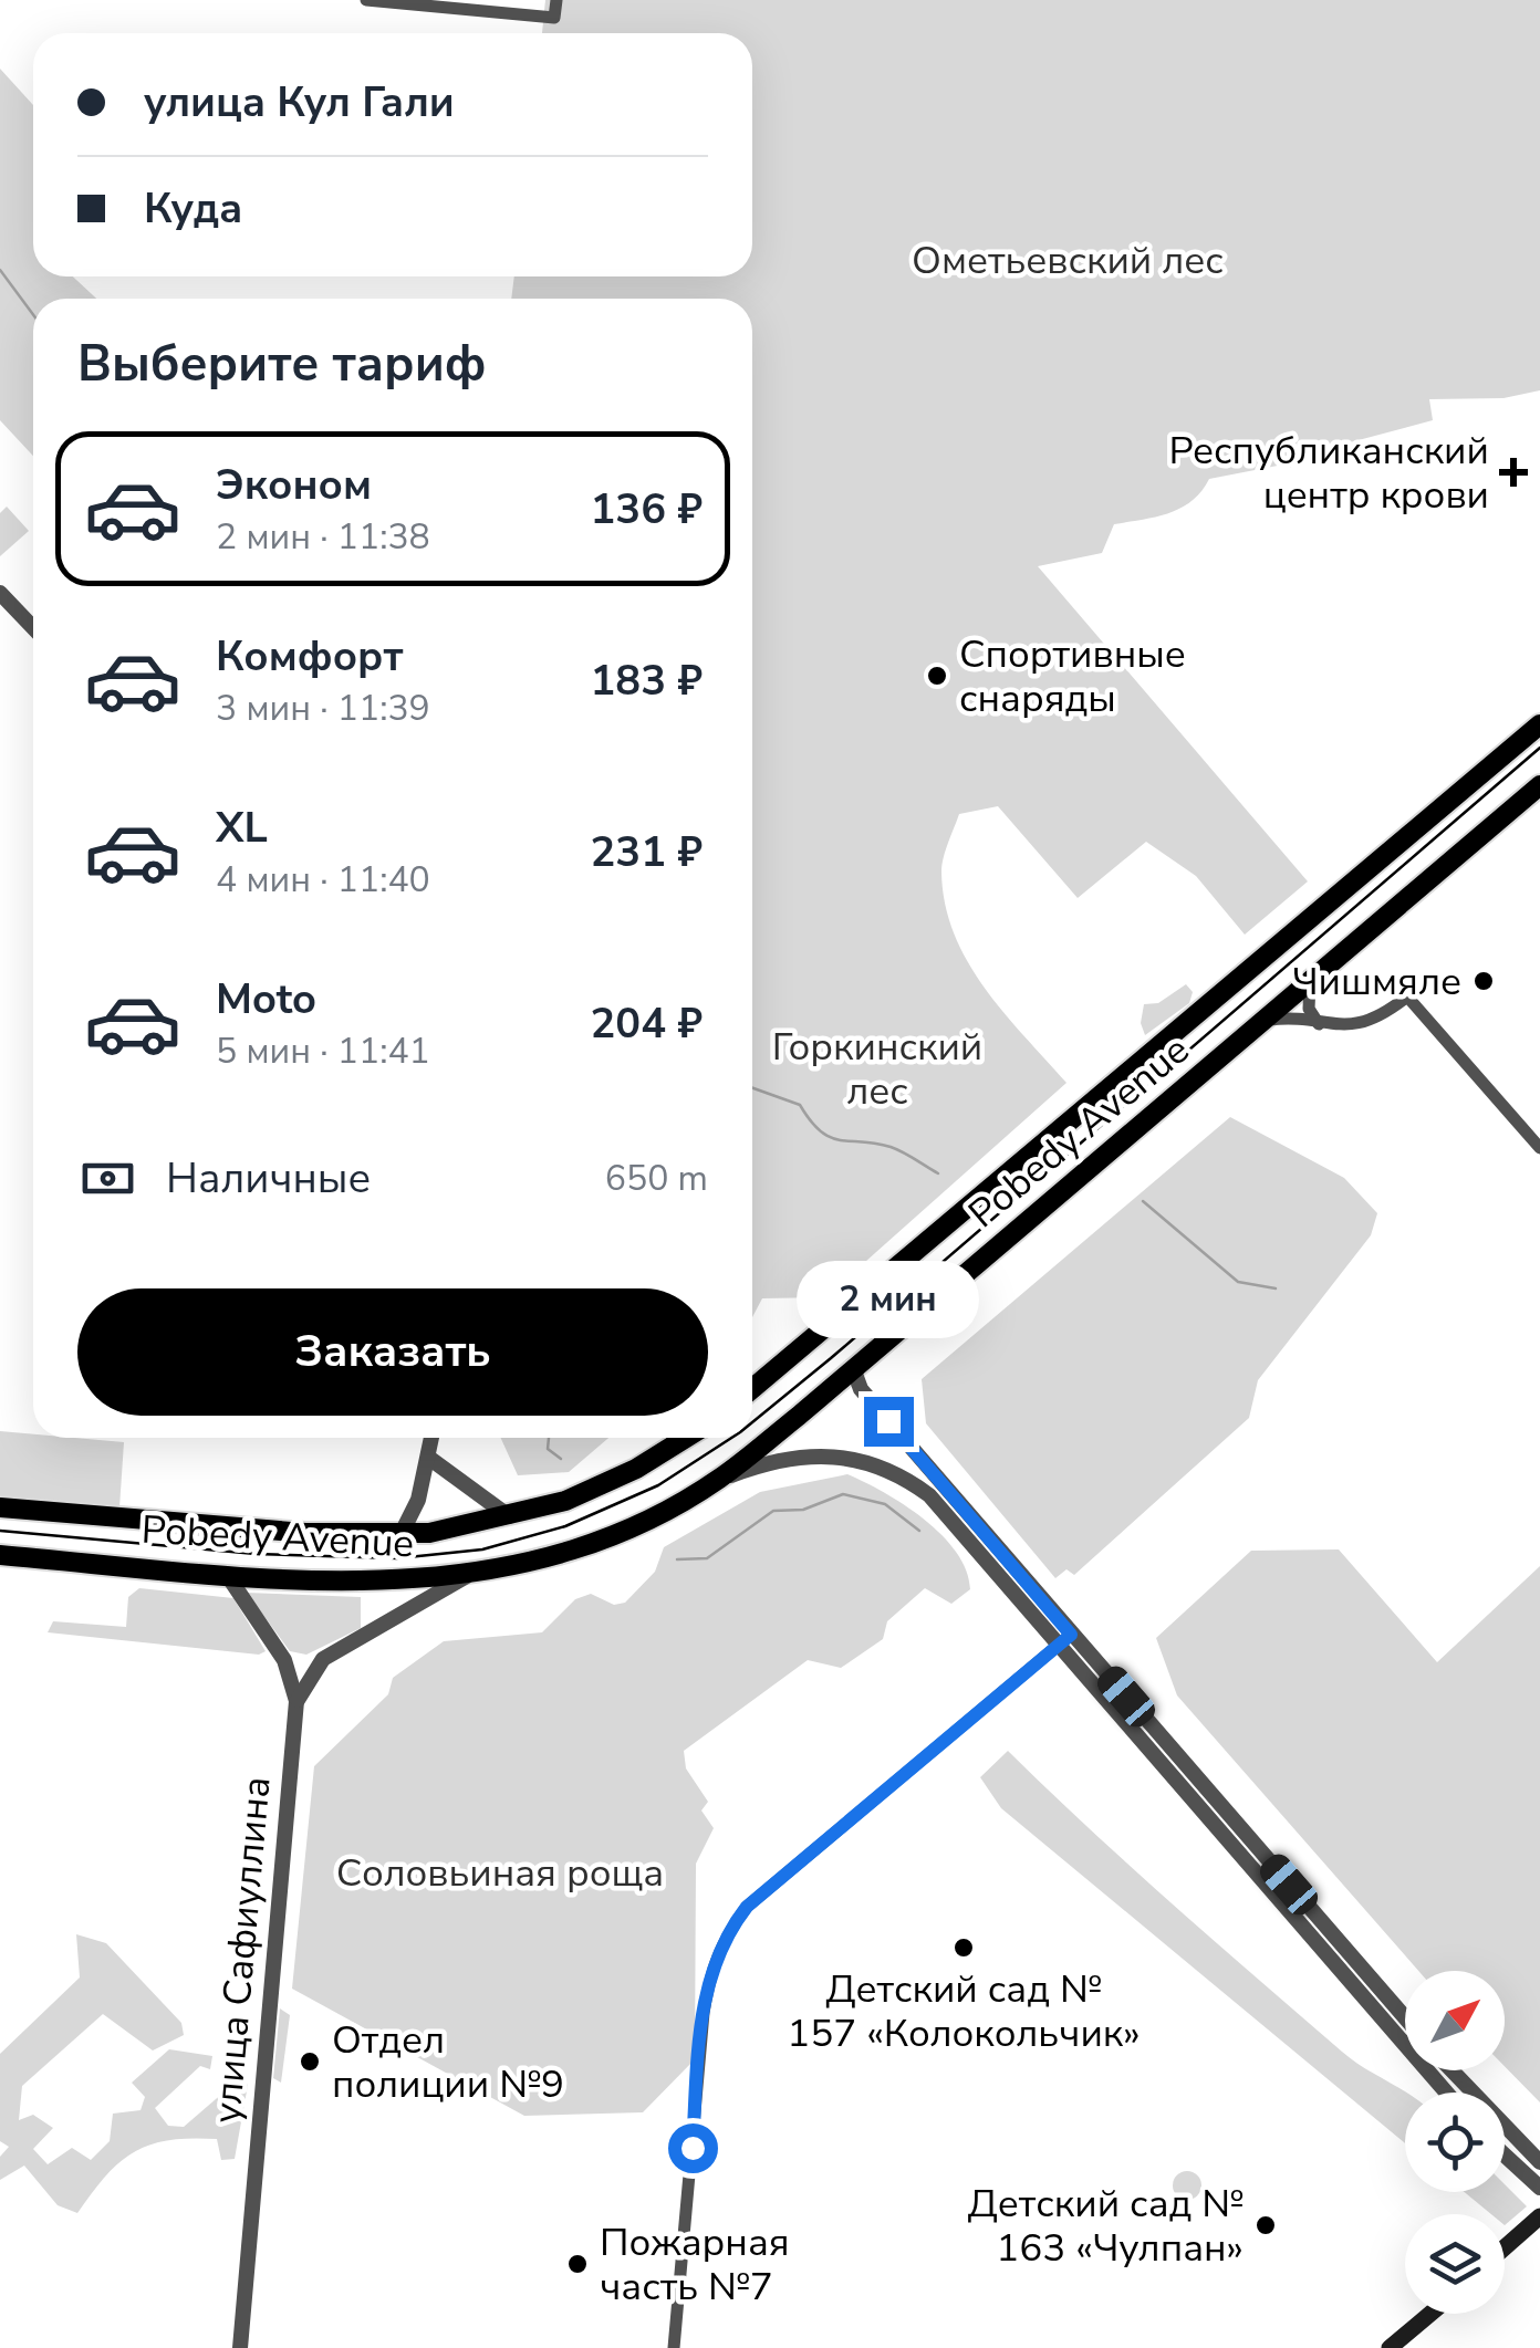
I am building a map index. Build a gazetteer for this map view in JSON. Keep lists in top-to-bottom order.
{
  "streets": {
    "main road": ["Pobedy Avenue"],
    "street": ["улица Сафиуллина"]
  },
  "crossings": [
    ["Pobedy Avenue", "улица Сафиуллина"]
  ],
  "parks": ["Ометьевский лес", "Горкинский лес", "Соловьиная роща"],
  "places": {
    "health": ["Республиканский центр крови"],
    "other": [
      "Спортивные снаряды",
      "Чишмяле",
      "Детский сад № 157 «Колокольчик»",
      "Отдел полиции №9",
      "Детский сад № 163 «Чулпан»",
      "Пожарная часть №7"
    ]
  },
  "north": "top right",
  "page": {
    "banner": ["улица Кул Гали", "Куда"],
    "heading": "Выберите тариф",
    "list": [
      {
        "name": "Эконом",
        "note": "2 мин · 11:38",
        "value": "136 ₽"
      },
      {
        "name": "Комфорт",
        "note": "3 мин · 11:39",
        "value": "183 ₽"
      },
      {
        "name": "XL",
        "note": "4 мин · 11:40",
        "value": "231 ₽"
      },
      {
        "name": "Moto",
        "note": "5 мин · 11:41",
        "value": "204 ₽"
      }
    ],
    "pay": ["Наличные", "650 m"],
    "bubble": "2 мин",
    "buttons": "Заказать"
  }
}
